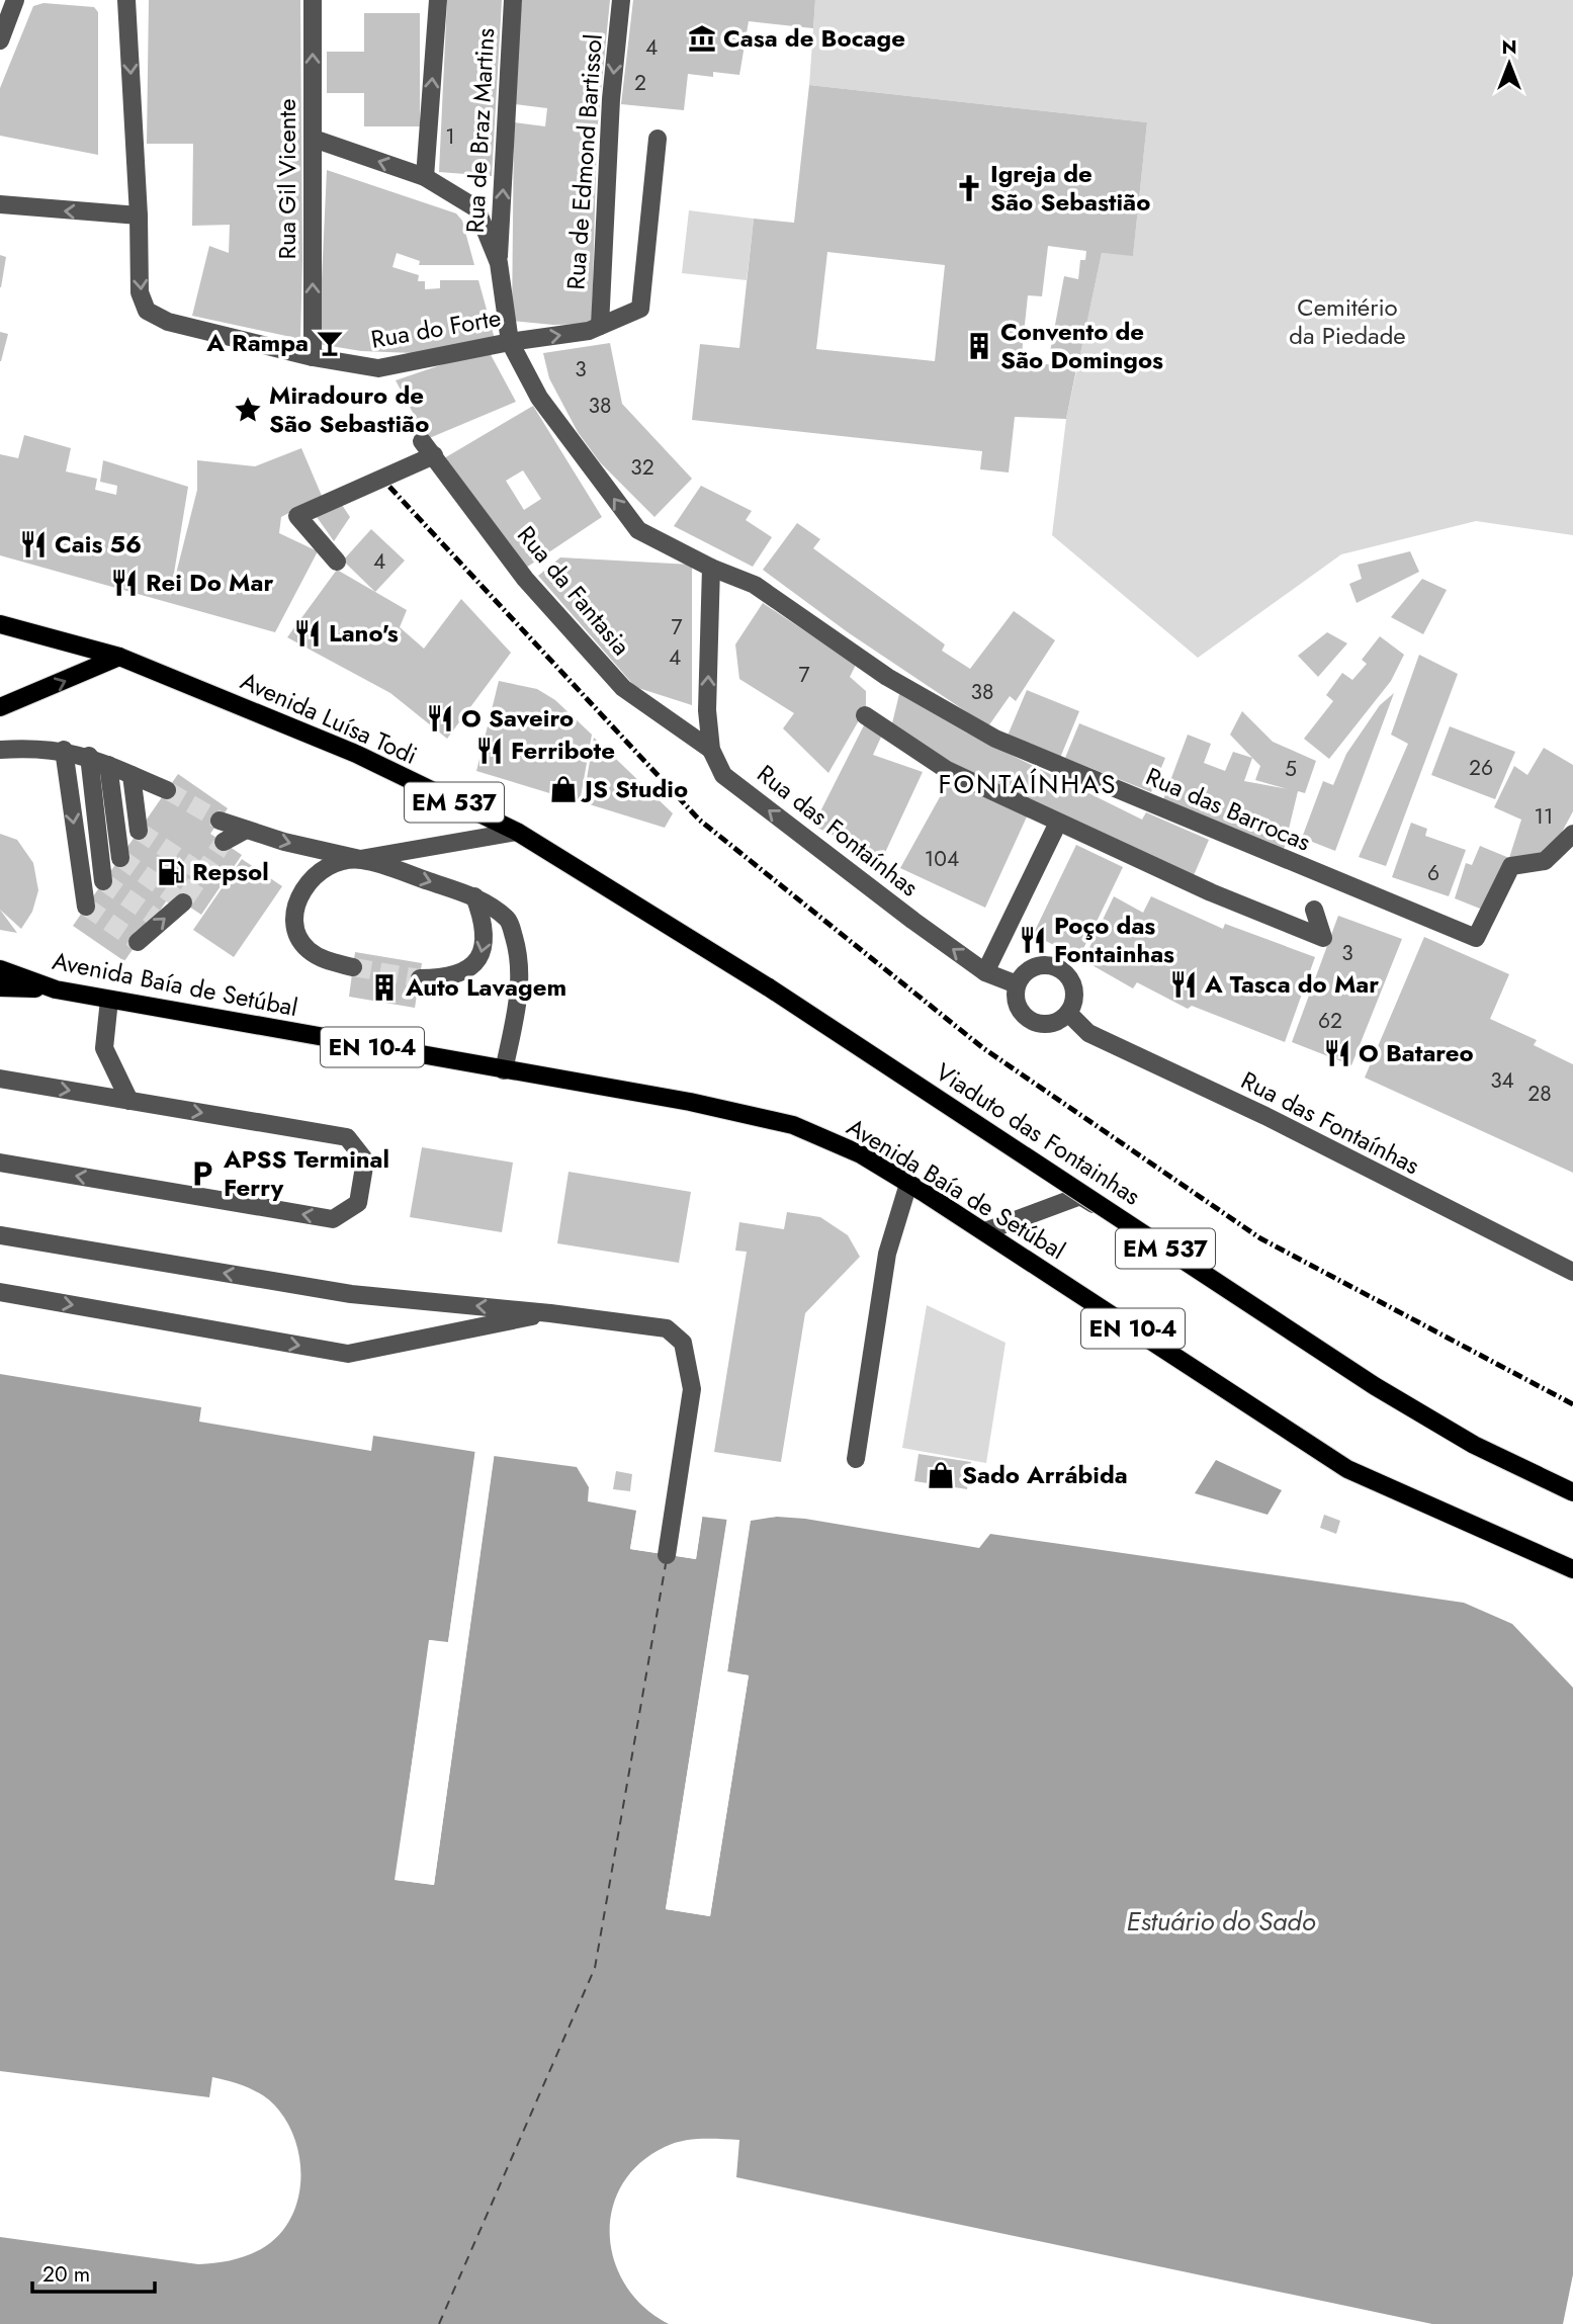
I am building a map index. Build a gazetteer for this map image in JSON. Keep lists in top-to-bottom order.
{
  "streets": {
    "main road": [
      "Avenida Luísa Todi",
      "EM 537",
      "Avenida Baía de Setúbal",
      "EN 10-4",
      "Viaduto das Fontainhas"
    ],
    "street": [
      "Rua de Braz Martins",
      "Rua de Edmond Bartissol",
      "Rua Gil Vicente",
      "Rua do Forte",
      "Rua da Fantasia",
      "Rua das Barrocas",
      "Rua das Fontaínhas"
    ]
  },
  "crossings": [
    ["Rua de Braz Martins", "Rua das Barrocas"],
    ["Rua de Edmond Bartissol", "Rua do Forte"],
    ["Rua Gil Vicente", "Rua do Forte"],
    ["Rua do Forte", "Rua das Barrocas"],
    ["Rua da Fantasia", "Rua das Fontaínhas"],
    ["Avenida Luísa Todi", "Viaduto das Fontainhas"],
    ["Avenida Baía de Setúbal", "EN 10-4"]
  ],
  "one_way": ["Rua de Edmond Bartissol"],
  "districts": ["FONTAÍNHAS"],
  "water": ["Estuário do Sado"],
  "parks": ["Cemitério da Piedade"],
  "places": {
    "museum": ["Casa de Bocage"],
    "church": ["Igreja de São Sebastião"],
    "bar": ["A Rampa"],
    "building": ["Convento de São Domingos", "Auto Lavagem"],
    "place": ["Miradouro de São Sebastião"],
    "restaurant": [
      "Cais 56",
      "Rei Do Mar",
      "Lano's",
      "O Saveiro",
      "Ferribote",
      "Poço das Fontainhas",
      "A Tasca do Mar",
      "O Batareo"
    ],
    "shop": ["JS Studio", "Sado Arrábida"],
    "fuel station": ["Repsol"],
    "parking": ["APSS Terminal Ferry"]
  },
  "house_numbers": [
    "4",
    "2",
    "1",
    "3",
    "38",
    "32",
    "4",
    "7",
    "4",
    "7",
    "38",
    "26",
    "5",
    "11",
    "104",
    "6",
    "3",
    "62",
    "34",
    "28"
  ],
  "scale_bar": "20 m",
  "north": "top"
}
